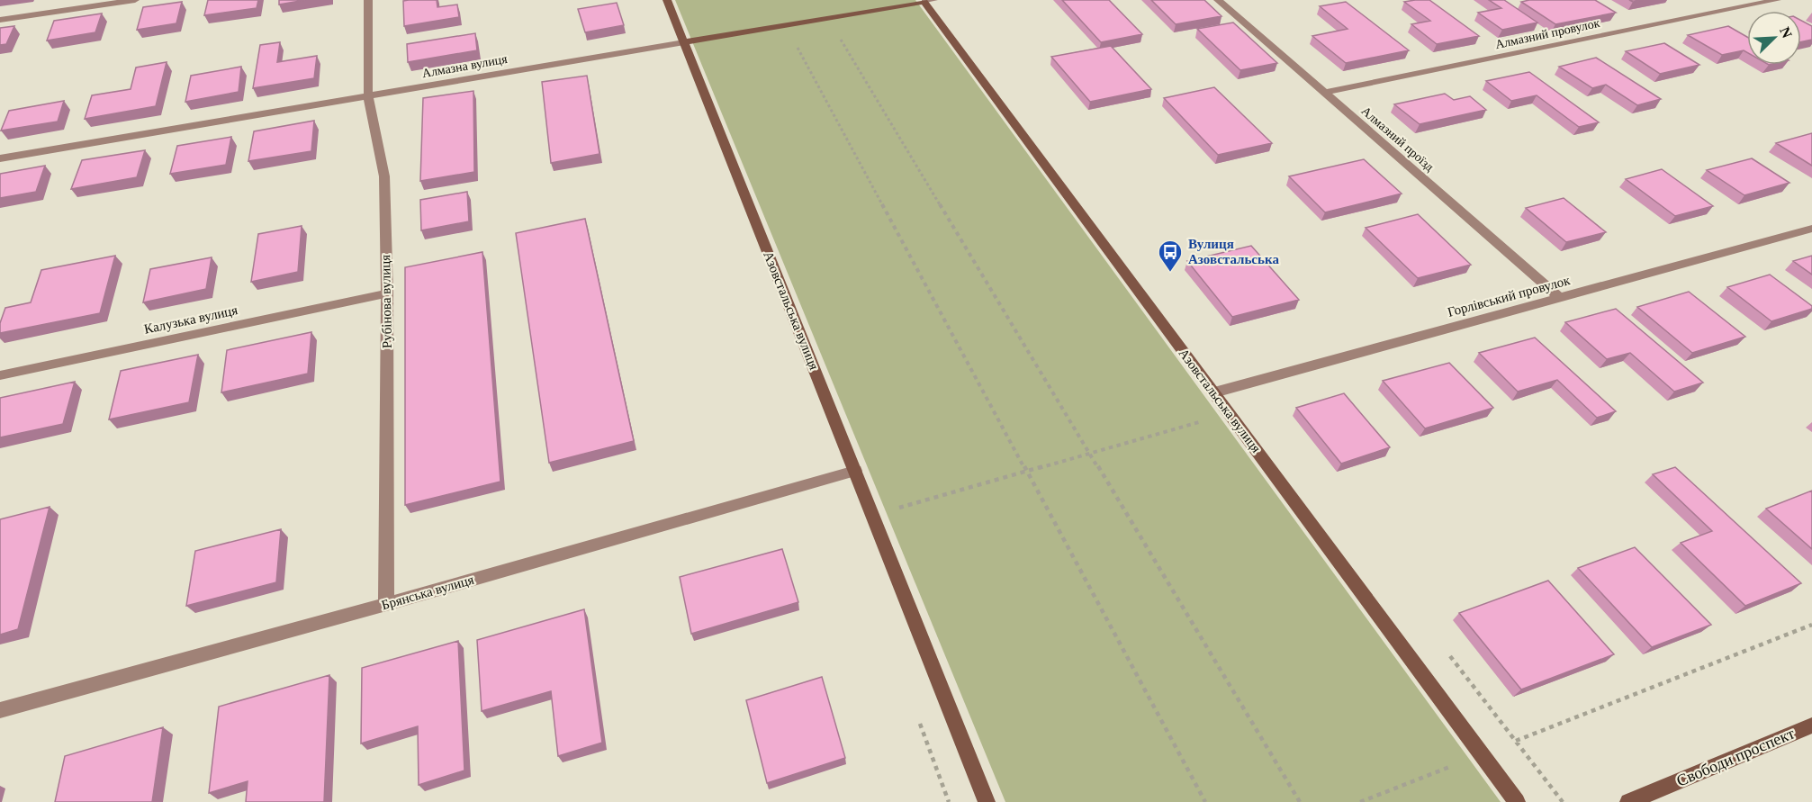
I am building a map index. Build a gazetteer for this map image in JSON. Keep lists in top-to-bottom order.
{
  "streets": {
    "street": [
      "Алмазний провулок",
      "Алмазна вулиця",
      "Алмазний проїзд",
      "Горлівський провулок",
      "Рубінова вулиця",
      "Азовстальська вулиця",
      "Калузька вулиця",
      "Брянська вулиця",
      "Свободи проспект"
    ]
  },
  "crossings": [
    ["Алмазний провулок", "Алмазний проїзд"],
    ["Алмазна вулиця", "Рубінова вулиця"],
    ["Алмазна вулиця", "Азовстальська вулиця"],
    ["Алмазний проїзд", "Горлівський провулок"],
    ["Горлівський провулок", "Азовстальська вулиця"],
    ["Рубінова вулиця", "Калузька вулиця"],
    ["Рубінова вулиця", "Брянська вулиця"],
    ["Азовстальська вулиця", "Брянська вулиця"]
  ],
  "places": {
    "bus stop": ["Вулиця Азовстальська"]
  },
  "north": "top right"
}
